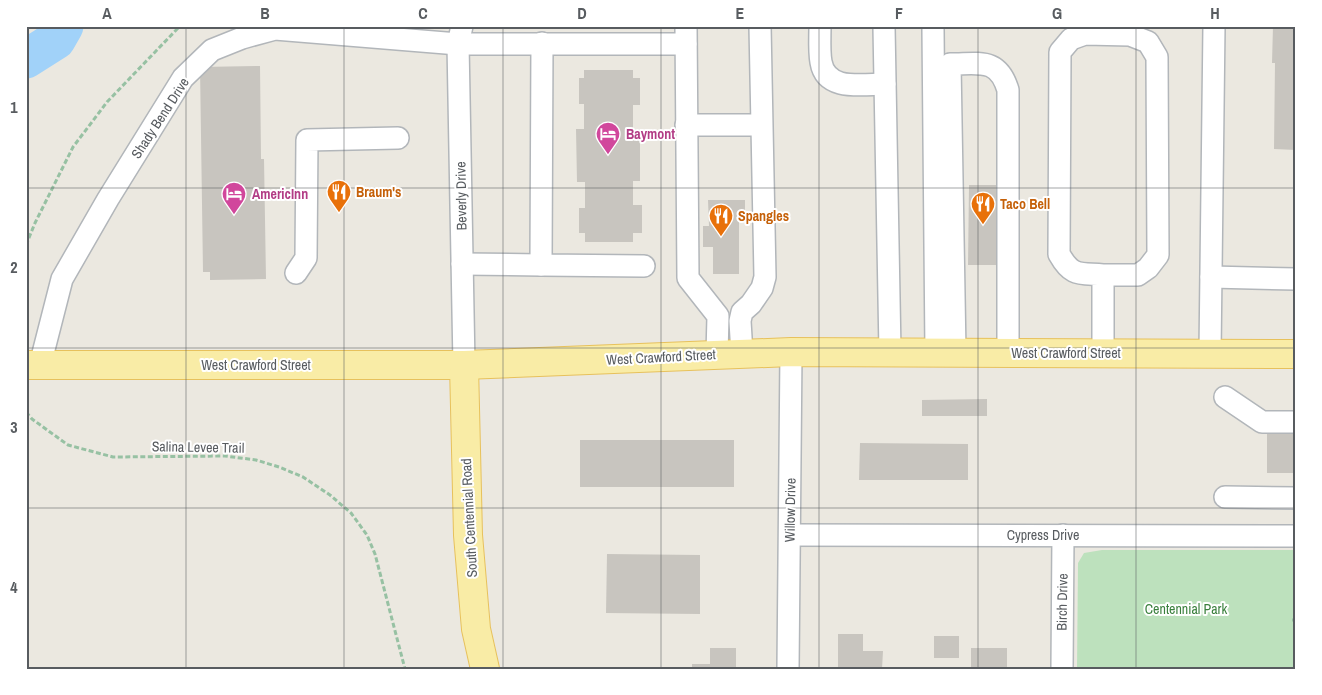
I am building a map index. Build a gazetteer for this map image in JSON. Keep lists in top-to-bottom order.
{
  "streets": {
    "main road": ["West Crawford Street", "South Centennial Road"],
    "street": [
      "Shady Bend Drive",
      "Beverly Drive",
      "Willow Drive",
      "Cypress Drive",
      "Birch Drive"
    ],
    "path": ["Salina Levee Trail"]
  },
  "crossings": [
    ["Shady Bend Drive", "Beverly Drive"],
    ["Shady Bend Drive", "West Crawford Street"],
    ["Beverly Drive", "West Crawford Street"],
    ["Beverly Drive", "South Centennial Road"],
    ["West Crawford Street", "Willow Drive"],
    ["West Crawford Street", "South Centennial Road"],
    ["Willow Drive", "Cypress Drive"],
    ["Cypress Drive", "Birch Drive"]
  ],
  "parks": ["Centennial Park"],
  "places": {
    "hotel": ["Baymont", "AmericInn"],
    "restaurant": ["Braum's", "Taco Bell", "Spangles"]
  },
  "grid": {
    "columns": [
      "A",
      "B",
      "C",
      "D",
      "E",
      "F",
      "G",
      "H"
    ],
    "rows": [
      "1",
      "2",
      "3",
      "4"
    ]
  }
}
